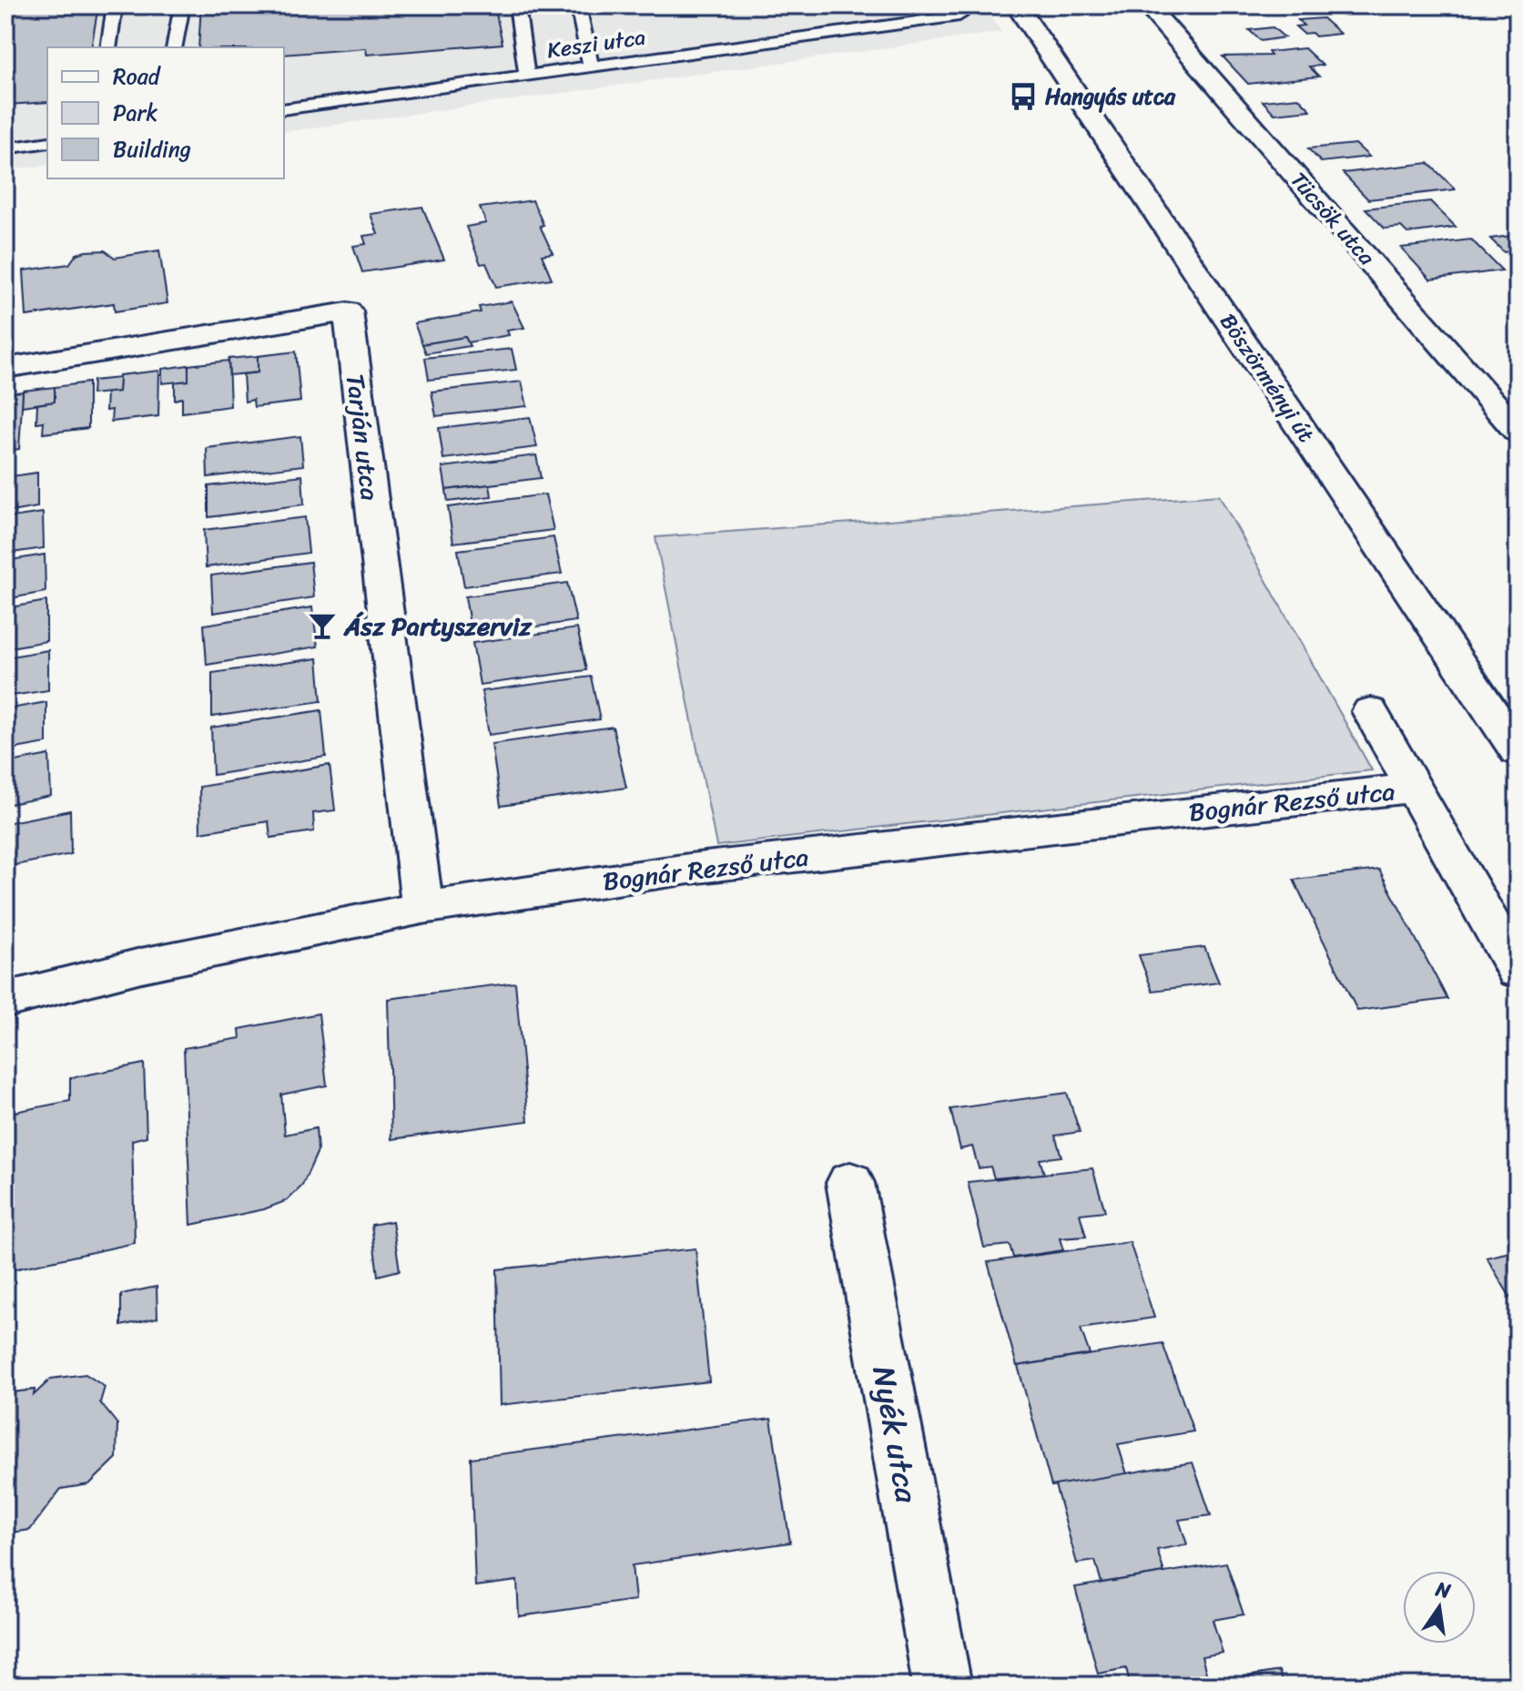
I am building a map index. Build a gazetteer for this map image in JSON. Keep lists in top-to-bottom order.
{
  "streets": {
    "street": [
      "Tücsök utca",
      "Böszörményi út",
      "Tarján utca",
      "Bognár Rezső utca",
      "Nyék utca"
    ],
    "lane": ["Keszi utca"]
  },
  "crossings": [
    ["Tarján utca", "Bognár Rezső utca"]
  ],
  "places": {
    "bus stop": ["Hangyás utca"],
    "bar": ["Ász Partyszerviz"]
  },
  "legend": ["Road", "Park", "Building"],
  "north": "top"
}
